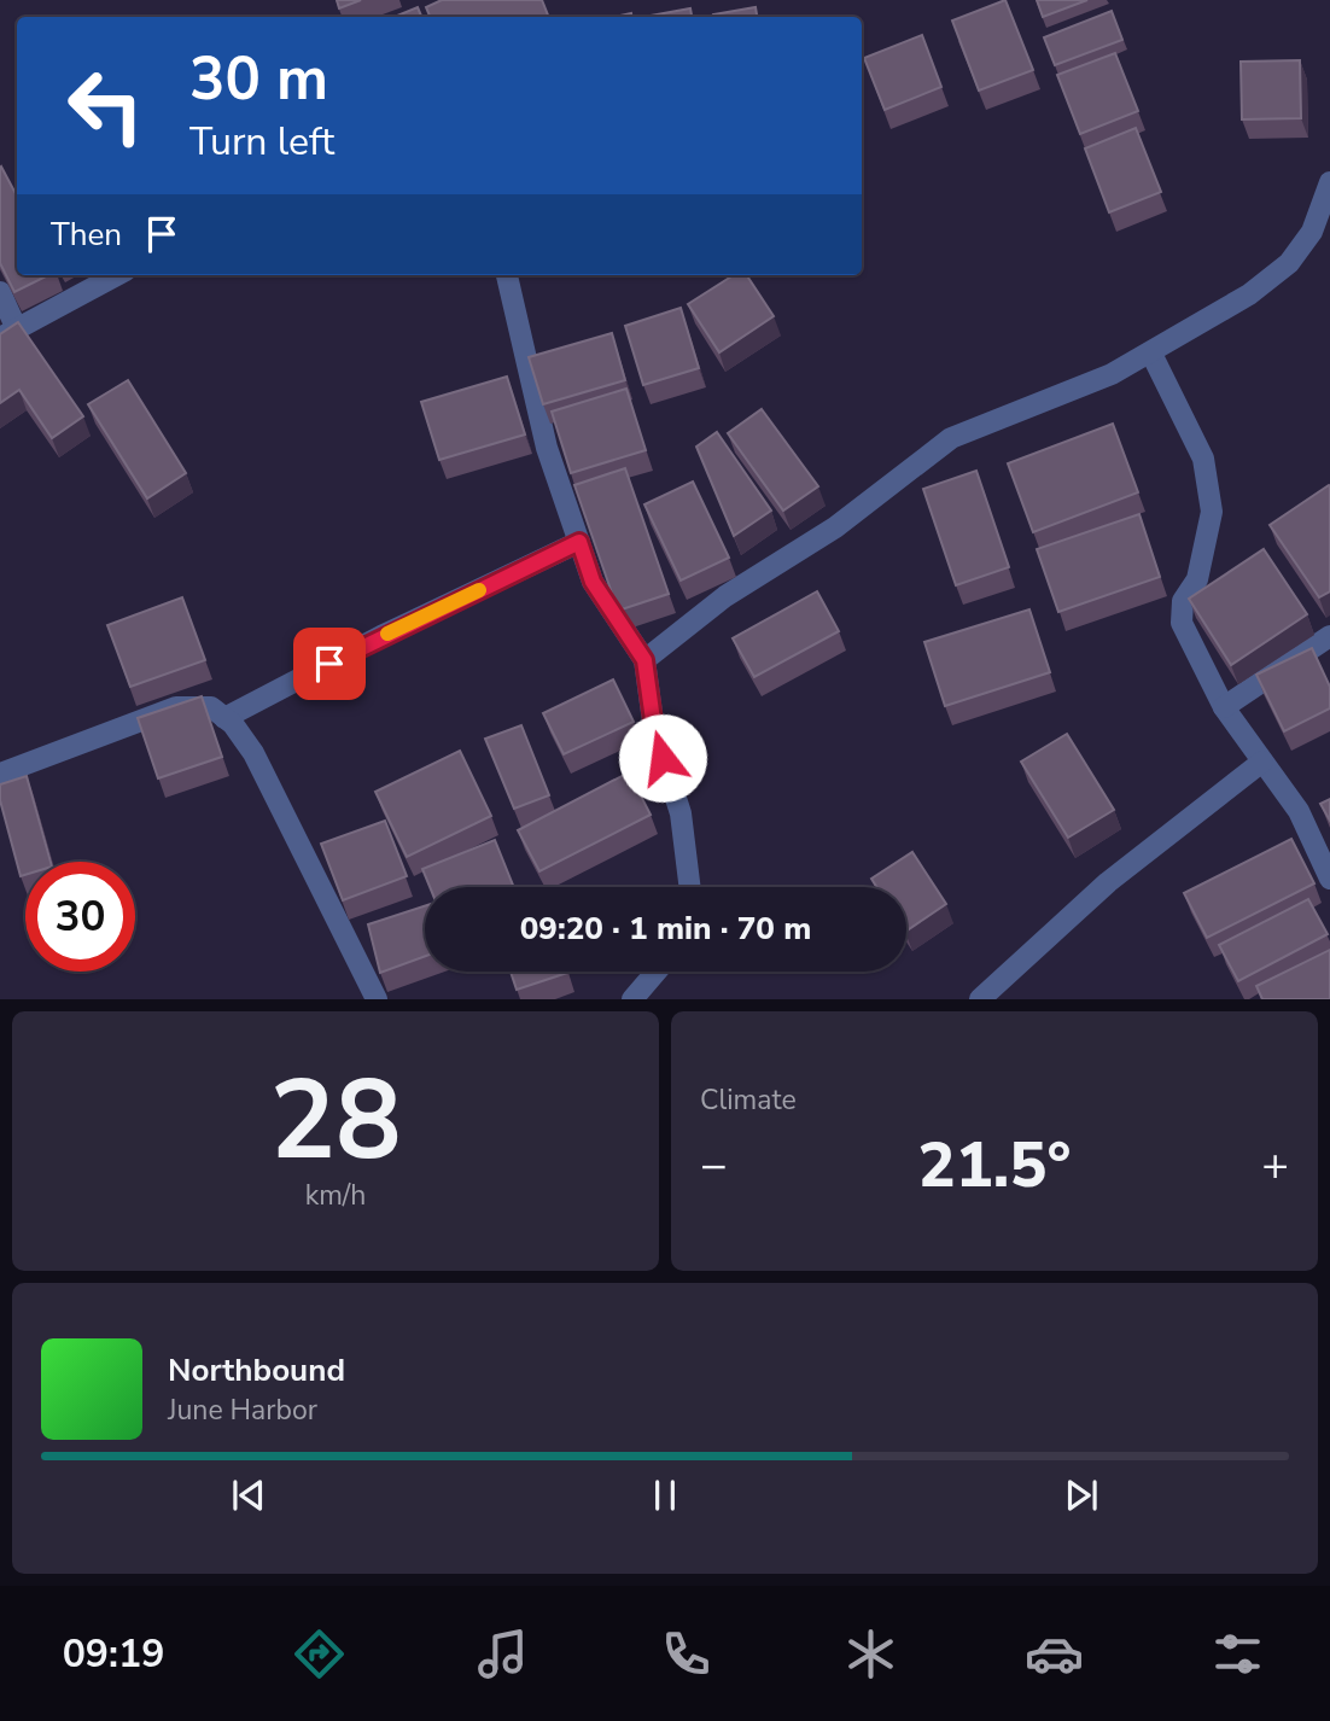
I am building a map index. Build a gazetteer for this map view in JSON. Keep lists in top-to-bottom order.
{
  "page": {
    "turn": ["30 m", "Turn left"],
    "then": "Then",
    "limit": "30",
    "trip": "09:20 · 1 min · 70 m",
    "tile": [
      ["28", "km/h"],
      "Climate"
    ],
    "heat": ["−", "21.5°", "+"],
    "song": ["Northbound", "June Harbor"],
    "tabs": "09:19"
  }
}
